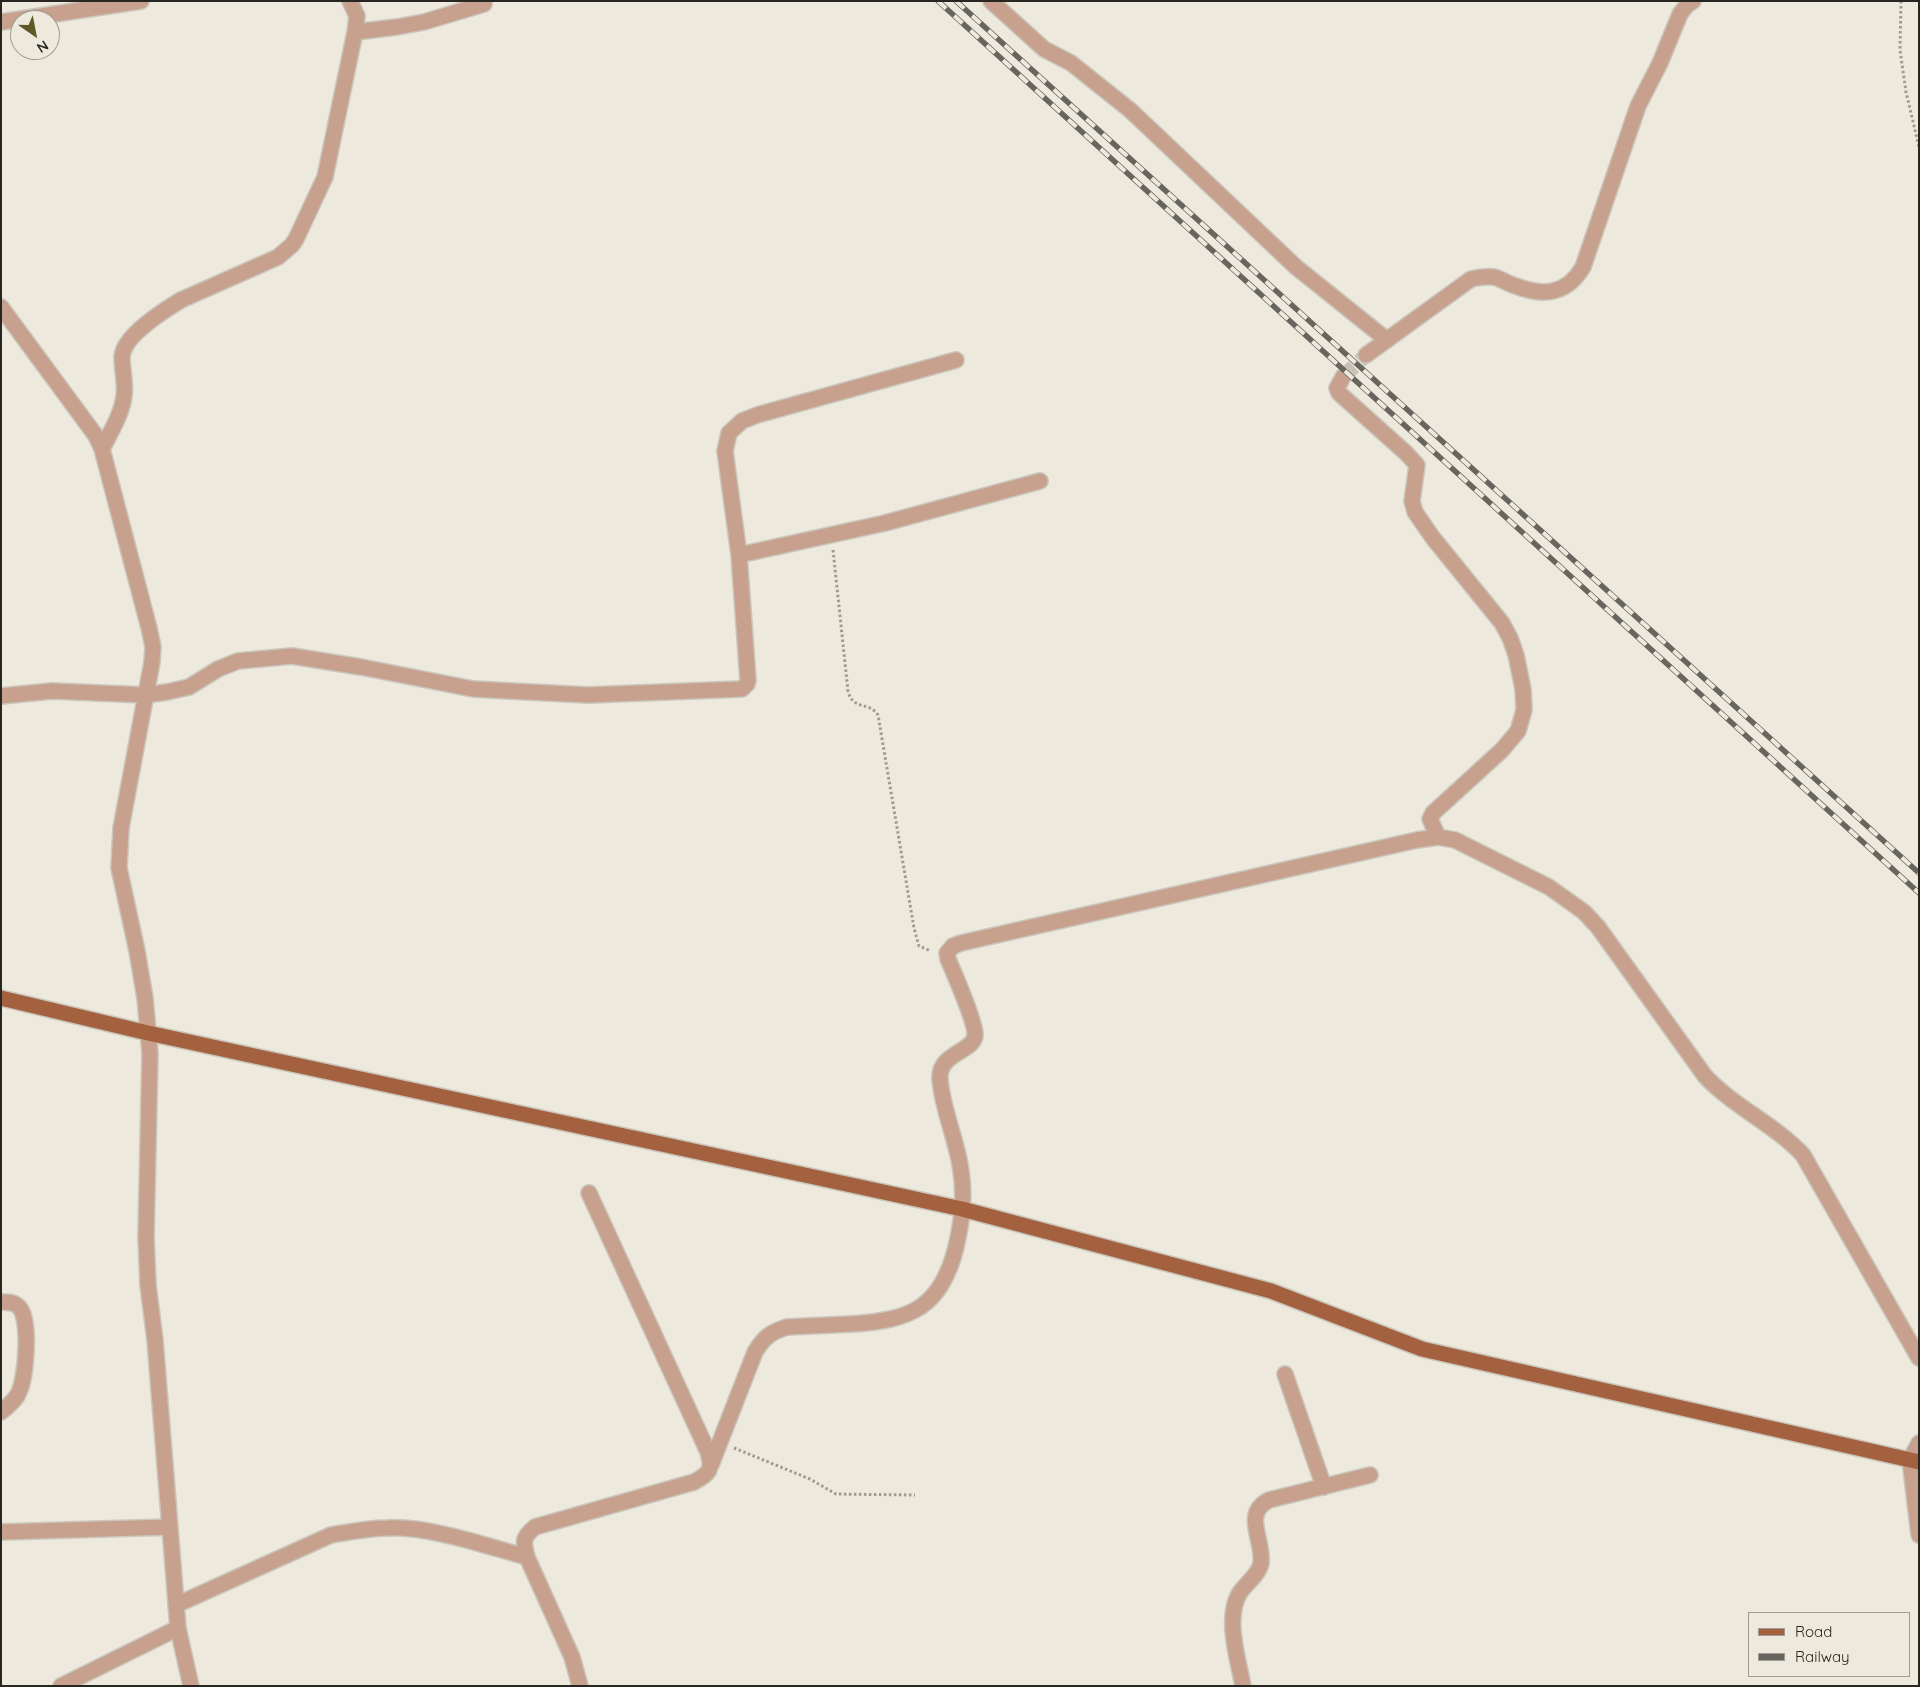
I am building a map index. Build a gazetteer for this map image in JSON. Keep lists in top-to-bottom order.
{
  "legend": ["Road", "Railway"],
  "north": "bottom right"
}
